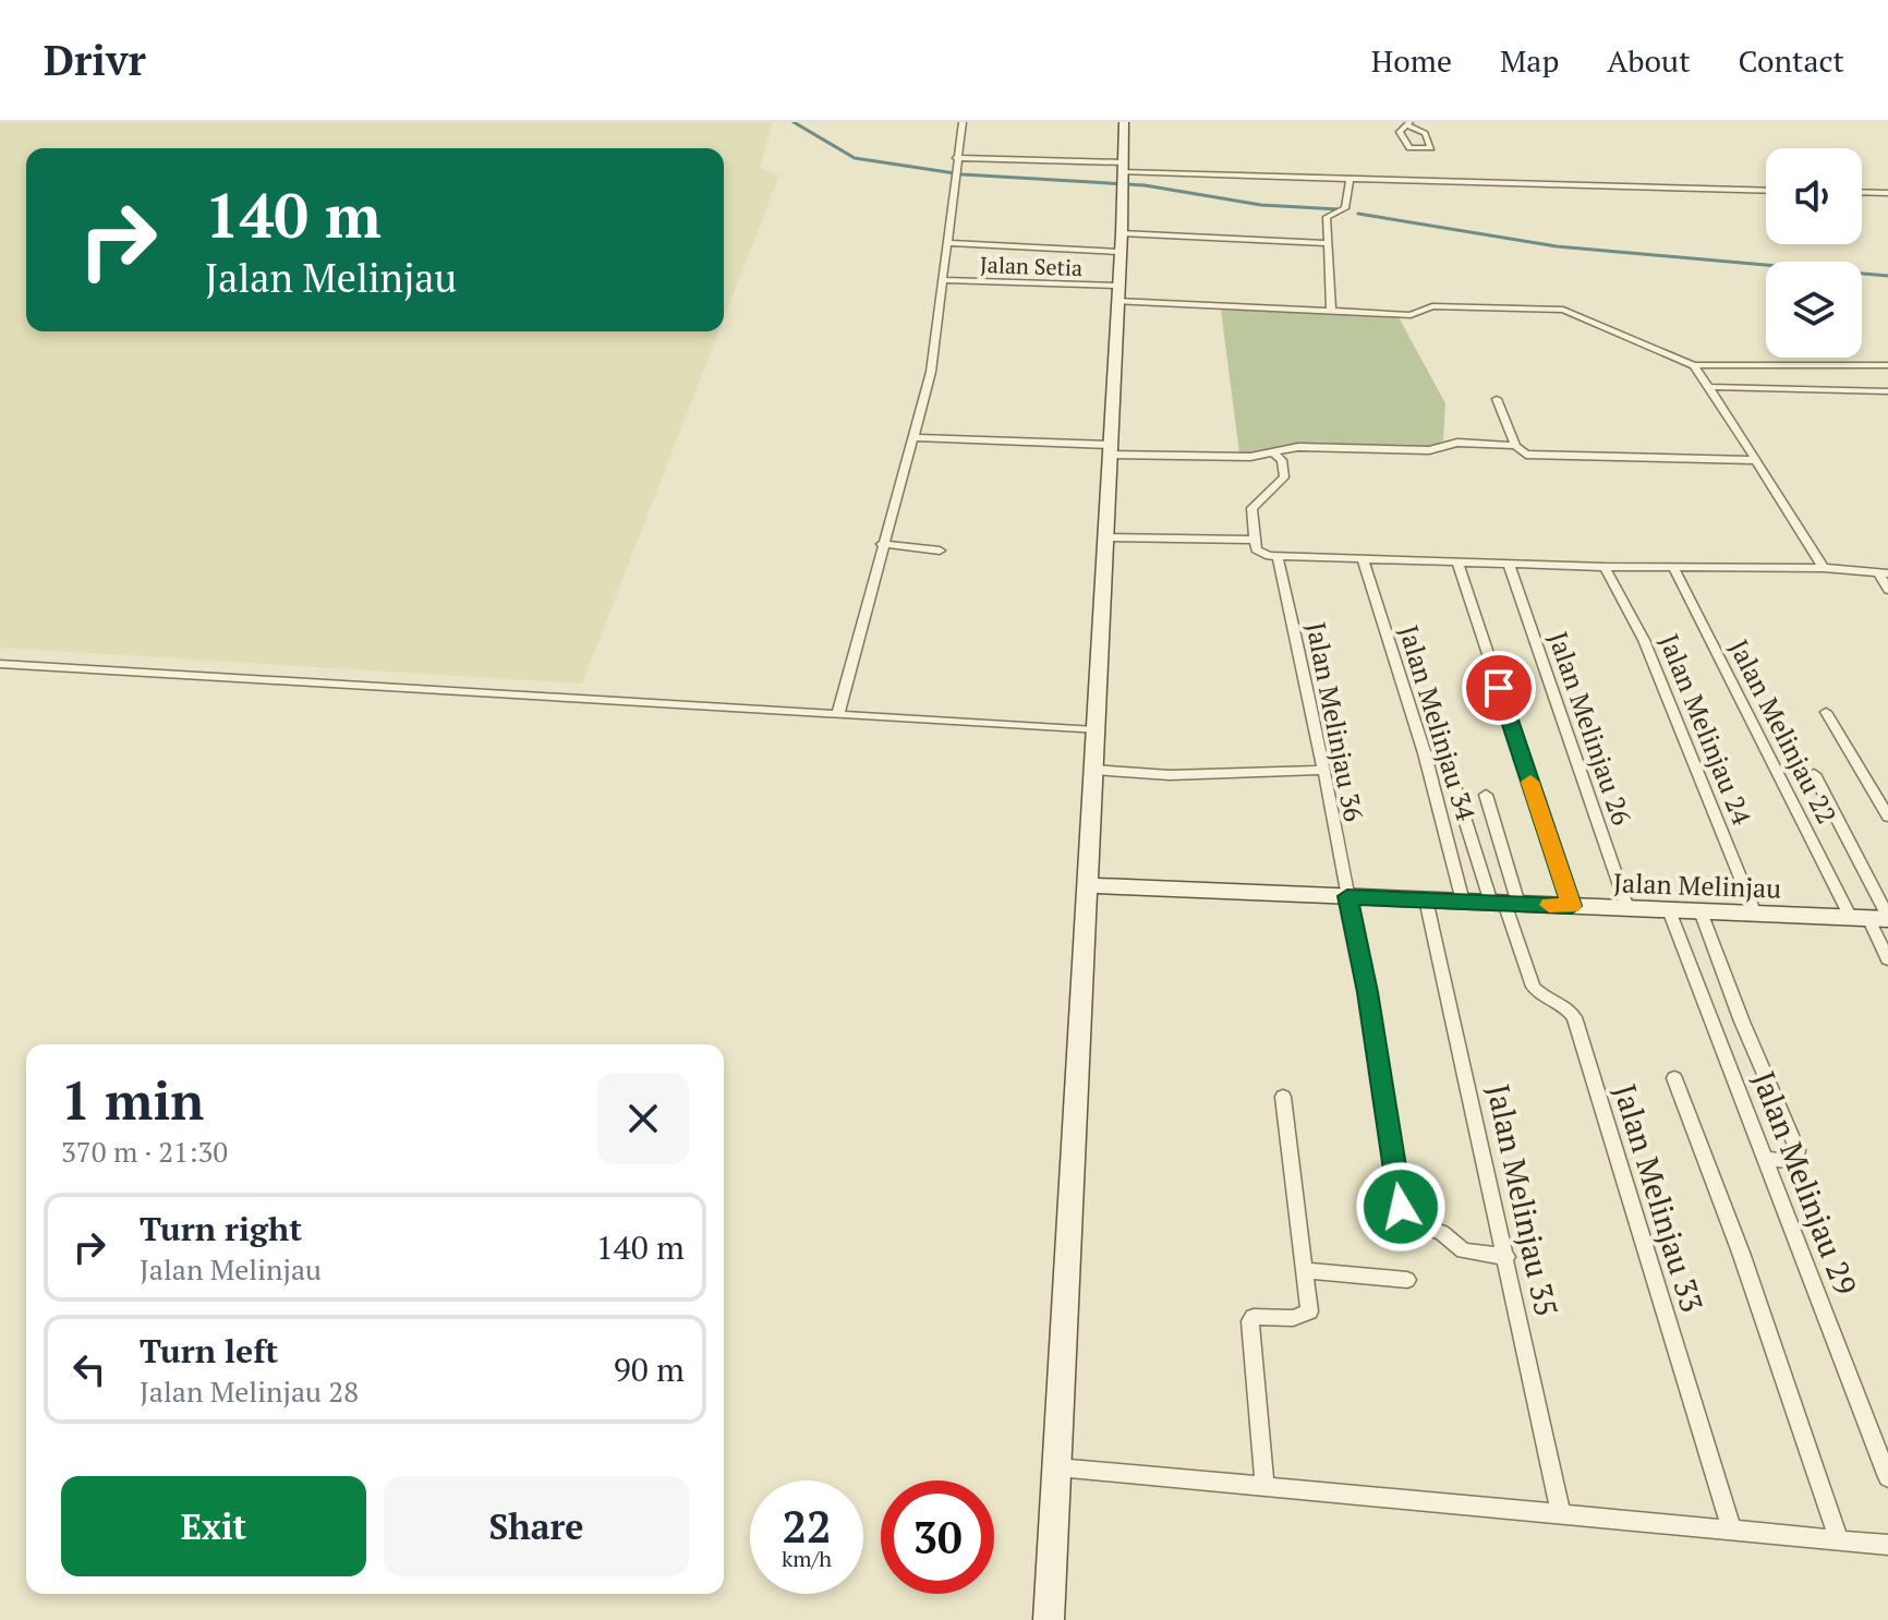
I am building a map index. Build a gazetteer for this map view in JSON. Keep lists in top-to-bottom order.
{
  "streets": {
    "street": [
      "Jalan Setia",
      "Jalan Melinjau 36",
      "Jalan Melinjau 34",
      "Jalan Melinjau 26",
      "Jalan Melinjau 24",
      "Jalan Melinjau 22",
      "Jalan Melinjau",
      "Jalan Melinjau 29",
      "Jalan Melinjau 33",
      "Jalan Melinjau 35"
    ]
  },
  "crossings": [
    ["Jalan Melinjau 36", "Jalan Melinjau"],
    ["Jalan Melinjau 36", "Jalan Melinjau 35"],
    ["Jalan Melinjau 34", "Jalan Melinjau"],
    ["Jalan Melinjau 26", "Jalan Melinjau"],
    ["Jalan Melinjau 24", "Jalan Melinjau"],
    ["Jalan Melinjau 22", "Jalan Melinjau"],
    ["Jalan Melinjau", "Jalan Melinjau 29"],
    ["Jalan Melinjau", "Jalan Melinjau 33"],
    ["Jalan Melinjau", "Jalan Melinjau 35"]
  ],
  "page": {
    "header": "Drivr",
    "nav": [
      "Home",
      "Map",
      "About",
      "Contact"
    ],
    "turn": ["140 m", "Jalan Melinjau"],
    "heading": ["1 min", "370 m · 21:30"],
    "list": [
      {
        "name": "Turn right",
        "note": "Jalan Melinjau",
        "value": "140 m"
      },
      {
        "name": "Turn left",
        "note": "Jalan Melinjau 28",
        "value": "90 m"
      }
    ],
    "buttons": ["Exit", "Share"],
    "speed": "22 km/h",
    "limit": "30"
  }
}
